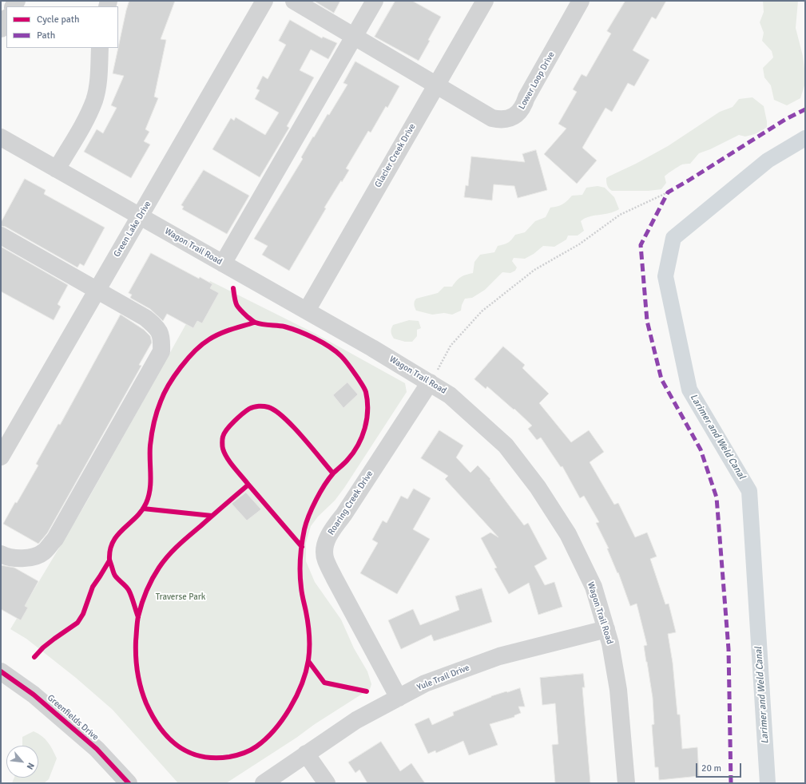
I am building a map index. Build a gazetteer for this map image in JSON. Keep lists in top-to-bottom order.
{
  "streets": {
    "street": [
      "Lower Loop Drive",
      "Glacier Creek Drive",
      "Green Lake Drive",
      "Wagon Trail Road",
      "Roaring Creek Drive",
      "Yule Trail Drive",
      "Greenfields Drive"
    ]
  },
  "crossings": [
    ["Lower Loop Drive", "Glacier Creek Drive"],
    ["Glacier Creek Drive", "Wagon Trail Road"],
    ["Green Lake Drive", "Wagon Trail Road"],
    ["Wagon Trail Road", "Roaring Creek Drive"],
    ["Wagon Trail Road", "Yule Trail Drive"],
    ["Roaring Creek Drive", "Yule Trail Drive"]
  ],
  "water": ["Larimer and Weld Canal"],
  "parks": ["Traverse Park"],
  "legend": ["Cycle path", "Path"],
  "scale_bar": "20 m",
  "north": "bottom right"
}
